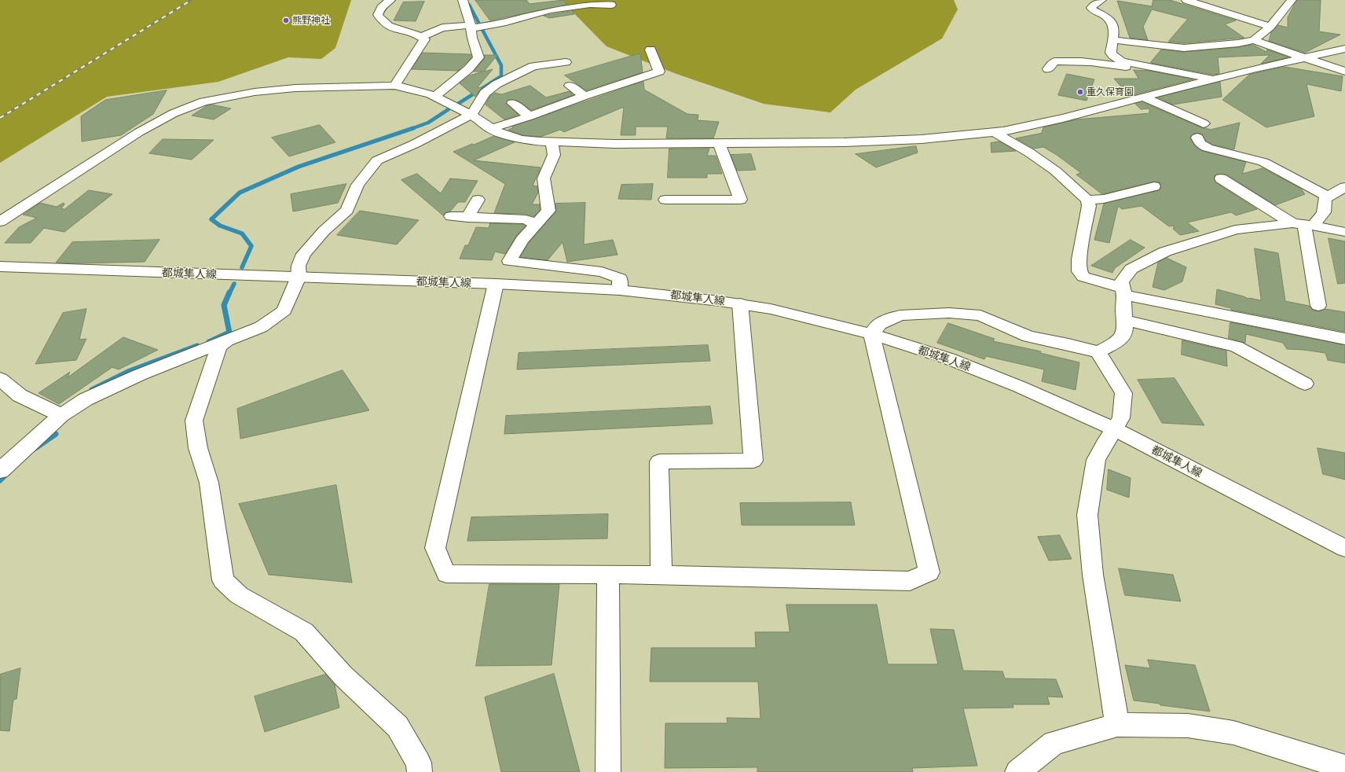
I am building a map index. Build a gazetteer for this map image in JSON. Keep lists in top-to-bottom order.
{
  "streets": {
    "street": ["都城隼人線"]
  },
  "places": ["熊野神社", "重久保育園"]
}
